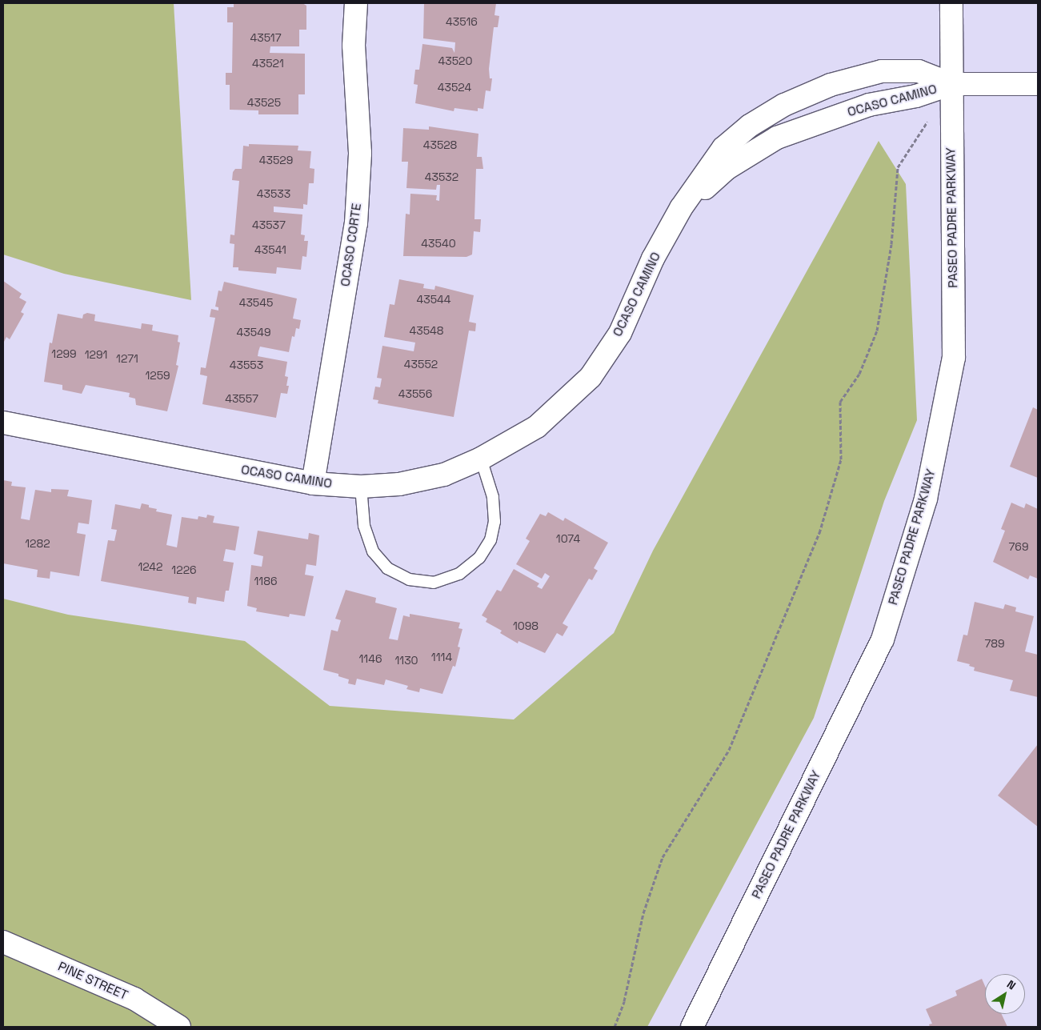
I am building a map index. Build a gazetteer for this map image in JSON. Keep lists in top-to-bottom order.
{
  "streets": {
    "street": [
      "OCASO CAMINO",
      "PASEO PADRE PARKWAY",
      "OCASO CORTE",
      "PINE STREET"
    ]
  },
  "crossings": [
    ["OCASO CAMINO", "PASEO PADRE PARKWAY"],
    ["OCASO CAMINO", "OCASO CORTE"]
  ],
  "house_numbers": [
    "43516",
    "43517",
    "43520",
    "43521",
    "43524",
    "43525",
    "43528",
    "43529",
    "43532",
    "43533",
    "43537",
    "43540",
    "43541",
    "43544",
    "43545",
    "43548",
    "43549",
    "1299",
    "1291",
    "1271",
    "43552",
    "43553",
    "1259",
    "43556",
    "43557",
    "1074",
    "1282",
    "769",
    "1242",
    "1226",
    "1186",
    "1098",
    "789",
    "1114",
    "1146",
    "1130"
  ],
  "north": "top right"
}
